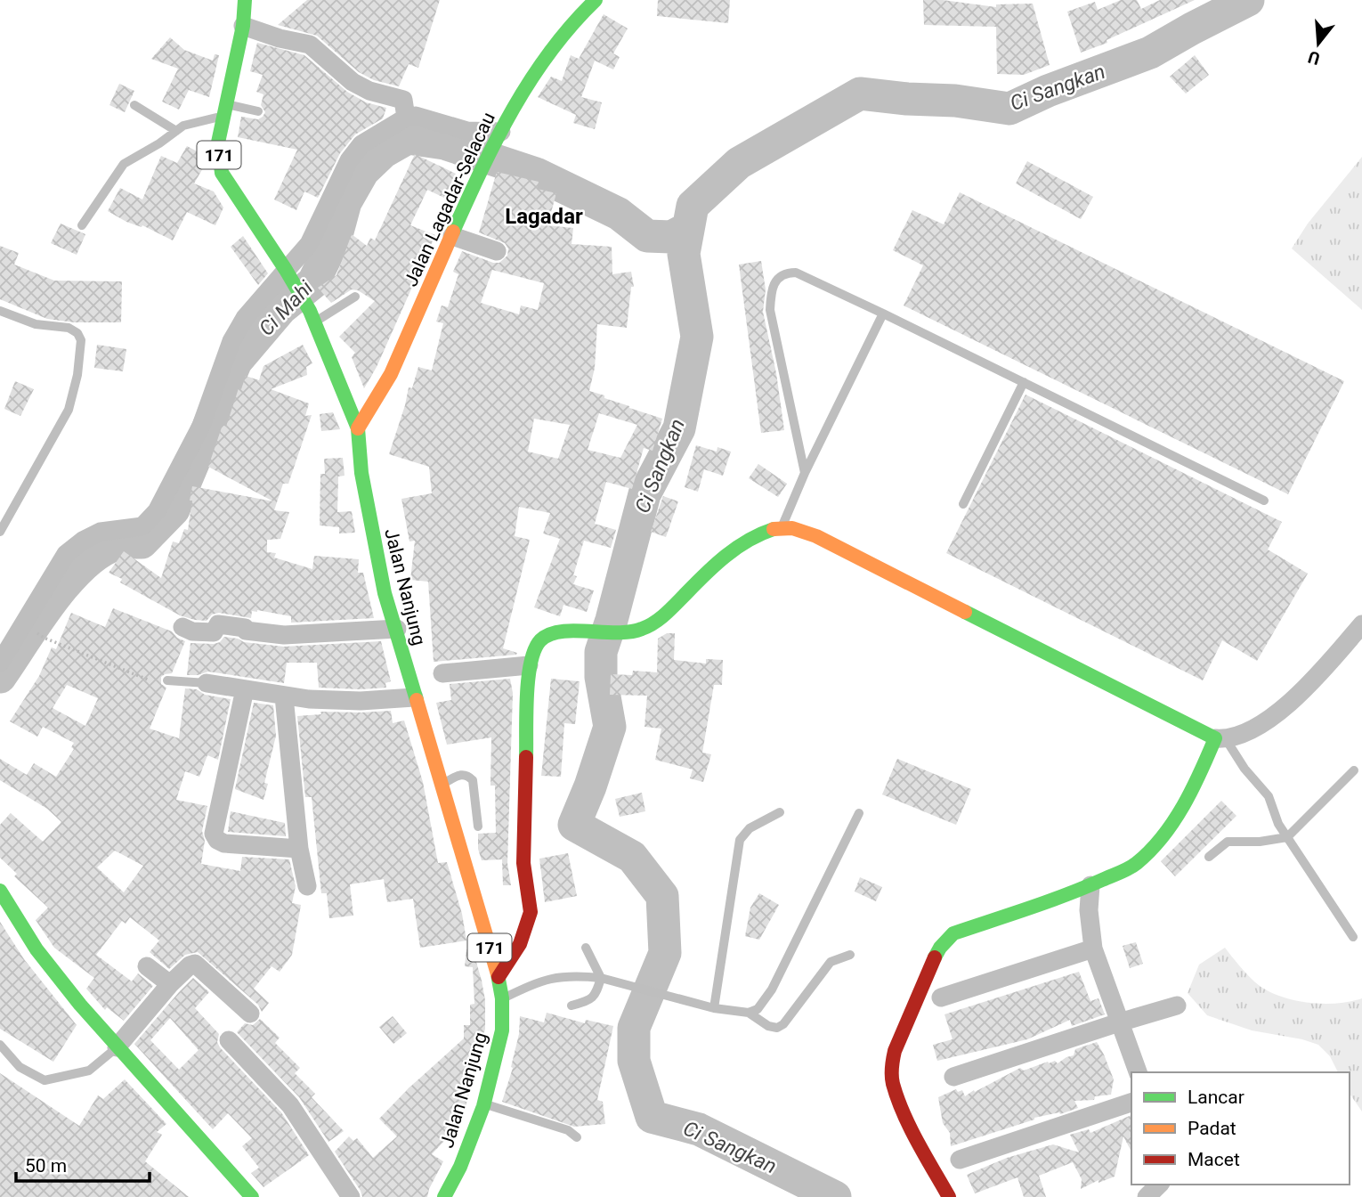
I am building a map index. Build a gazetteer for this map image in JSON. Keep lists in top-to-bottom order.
{
  "streets": {
    "street": ["171", "Jalan Lagadar-Selacau", "Jalan Nanjung"]
  },
  "crossings": [
    ["Jalan Lagadar-Selacau", "Jalan Nanjung"]
  ],
  "districts": ["Lagadar"],
  "water": ["Ci Sangkan", "Ci Mahi"],
  "legend": ["Lancar", "Padat", "Macet"],
  "scale_bar": "50 m",
  "north": "bottom"
}
